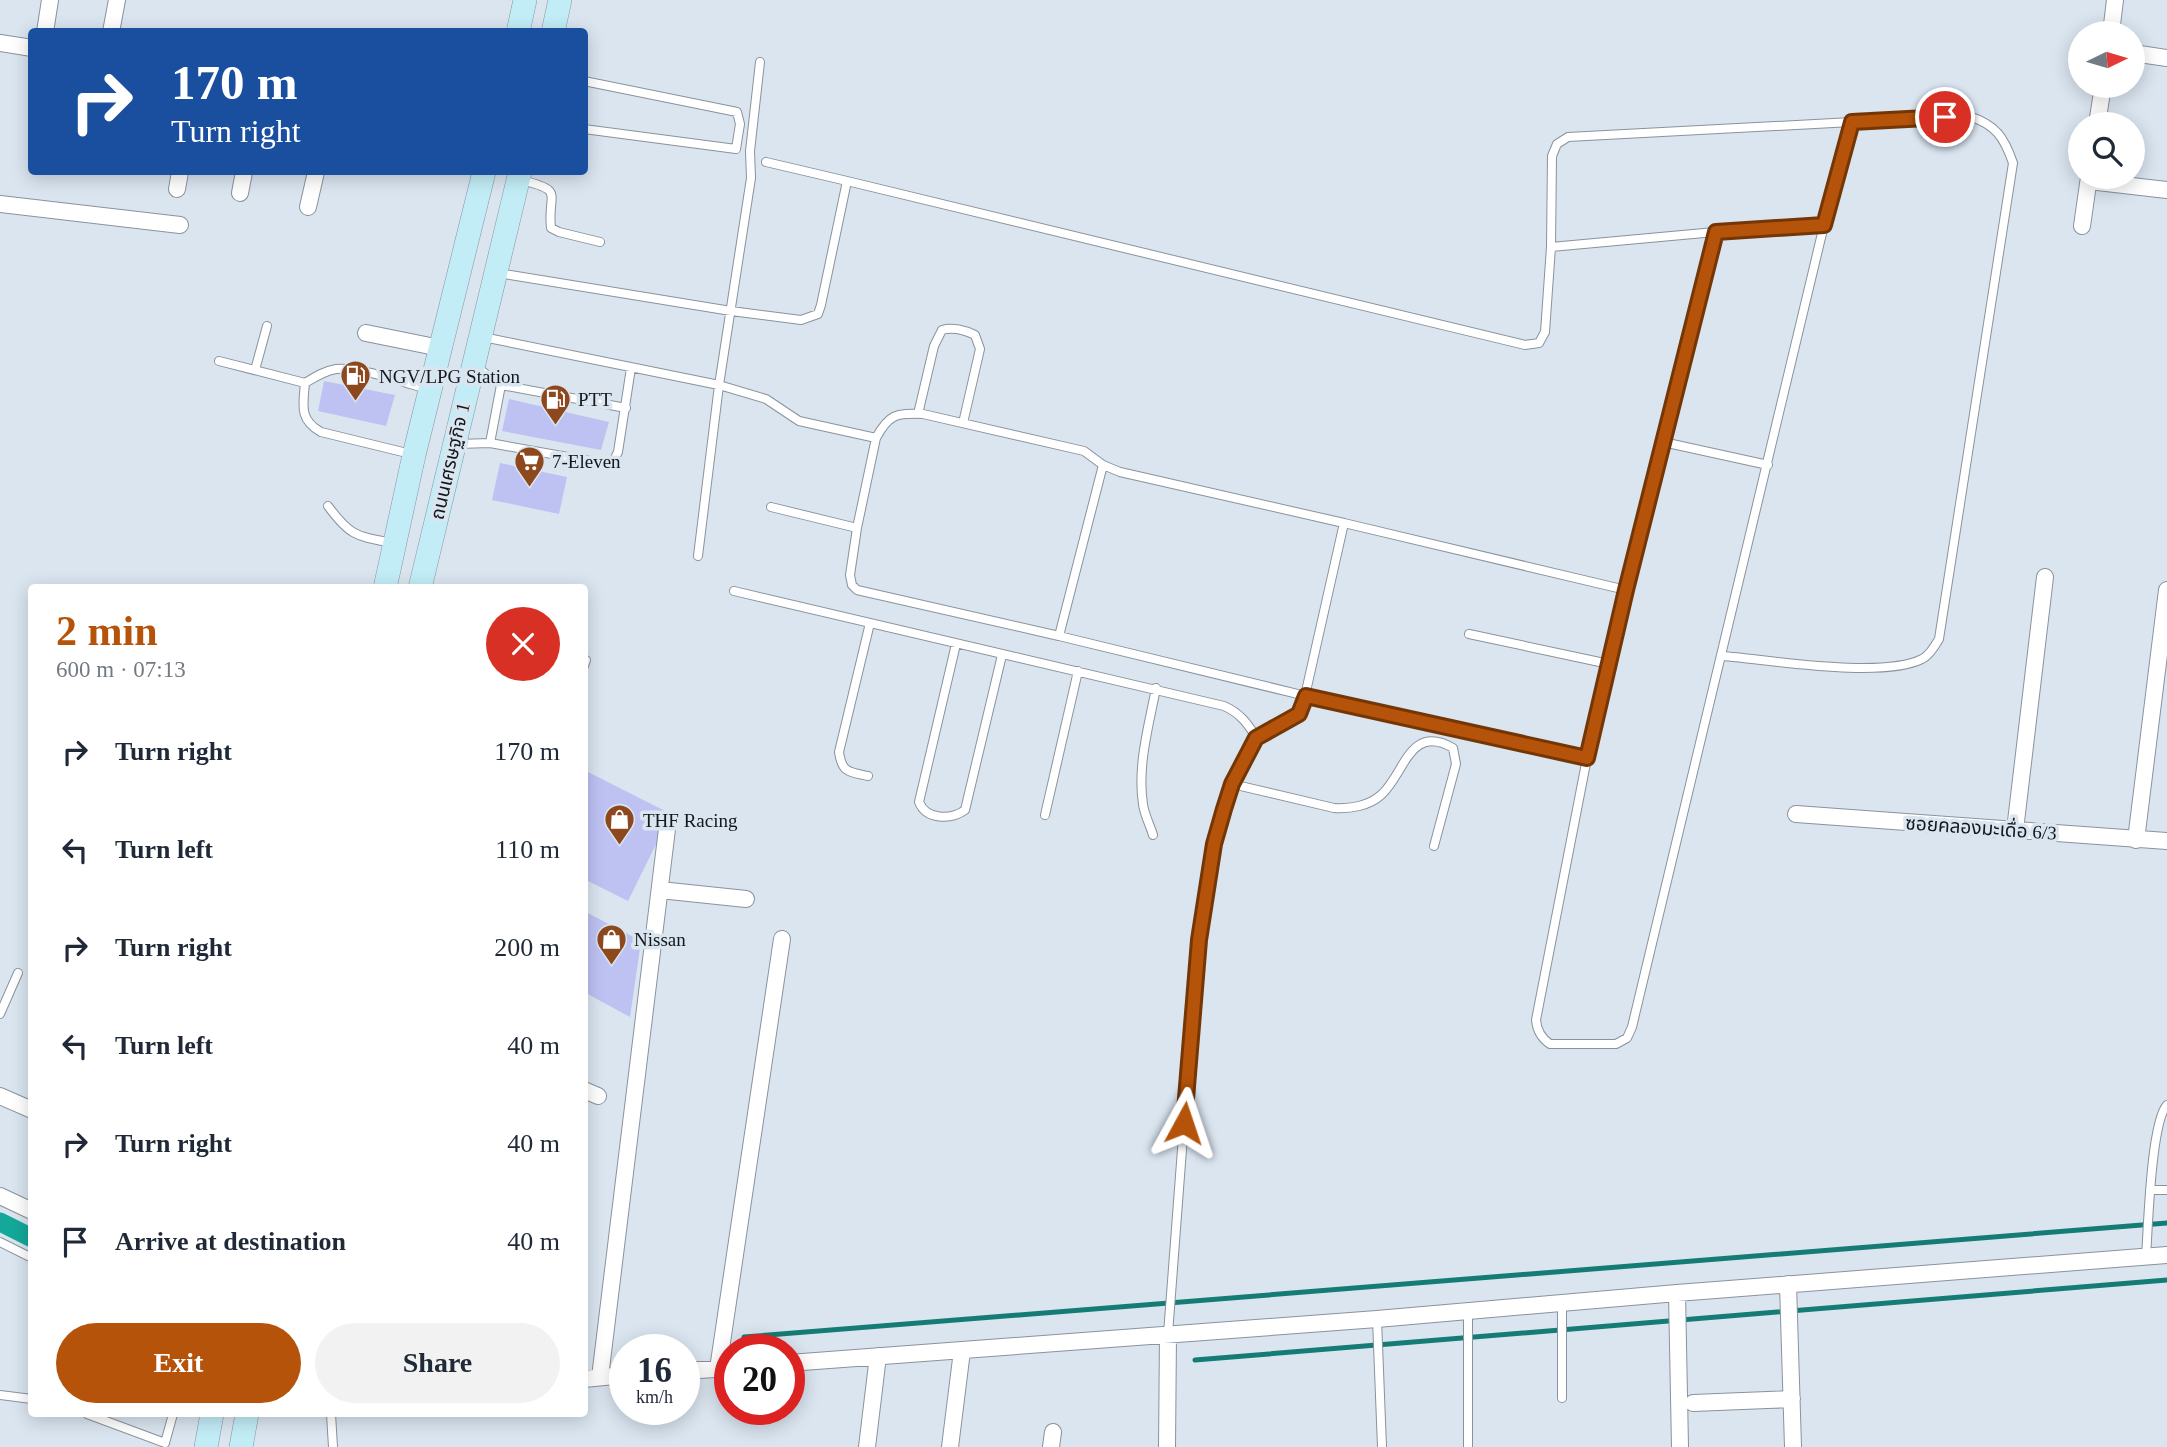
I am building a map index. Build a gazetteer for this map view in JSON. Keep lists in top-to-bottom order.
{
  "streets": {
    "main road": ["ถนนเศรษฐกิจ 1"],
    "street": ["ซอยคลองมะเดื่อ 6/3"]
  },
  "places": {
    "fuel station": ["NGV/LPG Station", "PTT"],
    "supermarket": ["7-Eleven"],
    "shop": ["THF Racing", "Nissan"]
  },
  "north": "right",
  "page": {
    "turn": ["170 m", "Turn right"],
    "heading": ["2 min", "600 m · 07:13"],
    "list": [
      {
        "name": "Turn right",
        "value": "170 m"
      },
      {
        "name": "Turn left",
        "value": "110 m"
      },
      {
        "name": "Turn right",
        "value": "200 m"
      },
      {
        "name": "Turn left",
        "value": "40 m"
      },
      {
        "name": "Turn right",
        "value": "40 m"
      },
      {
        "name": "Arrive at destination",
        "value": "40 m"
      }
    ],
    "buttons": ["Exit", "Share"],
    "speed": "16 km/h",
    "limit": "20"
  }
}
